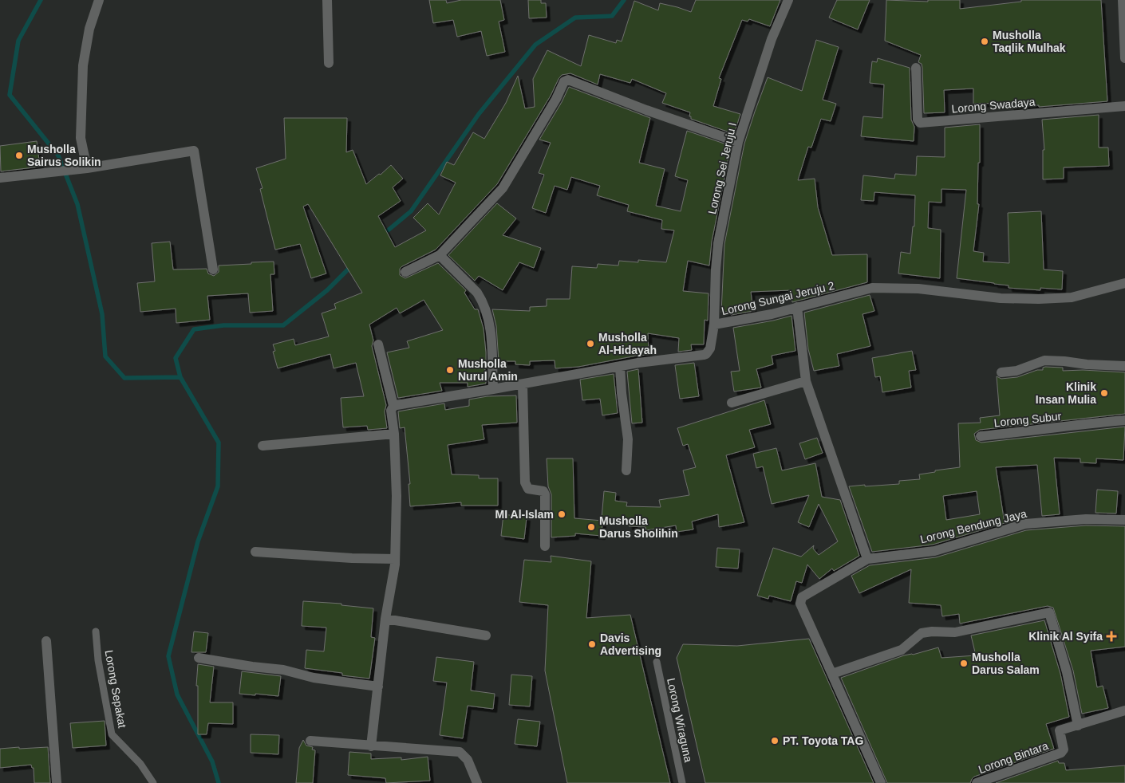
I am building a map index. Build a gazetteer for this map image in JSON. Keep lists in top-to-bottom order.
{
  "streets": {
    "street": [
      "Lorong Swadaya",
      "Lorong Sei Jeruju I",
      "Lorong Sungai Jeruju 2",
      "Lorong Subur",
      "Lorong Bendung Jaya",
      "Lorong Bintara"
    ],
    "lane": ["Lorong Sepakat", "Lorong Wiraguna"]
  },
  "crossings": [
    ["Lorong Sei Jeruju I", "Lorong Sungai Jeruju 2"]
  ],
  "places": {
    "other": [
      "Musholla Taqlik Mulhak",
      "Musholla Sairus Solikin",
      "Musholla Al-Hidayah",
      "Musholla Nurul Amin",
      "Klinik Insan Mulia",
      "MI Al-Islam",
      "Musholla Darus Sholihin",
      "Davis Advertising",
      "Musholla Darus Salam",
      "PT. Toyota TAG"
    ],
    "health": ["Klinik Al Syifa"]
  }
}
